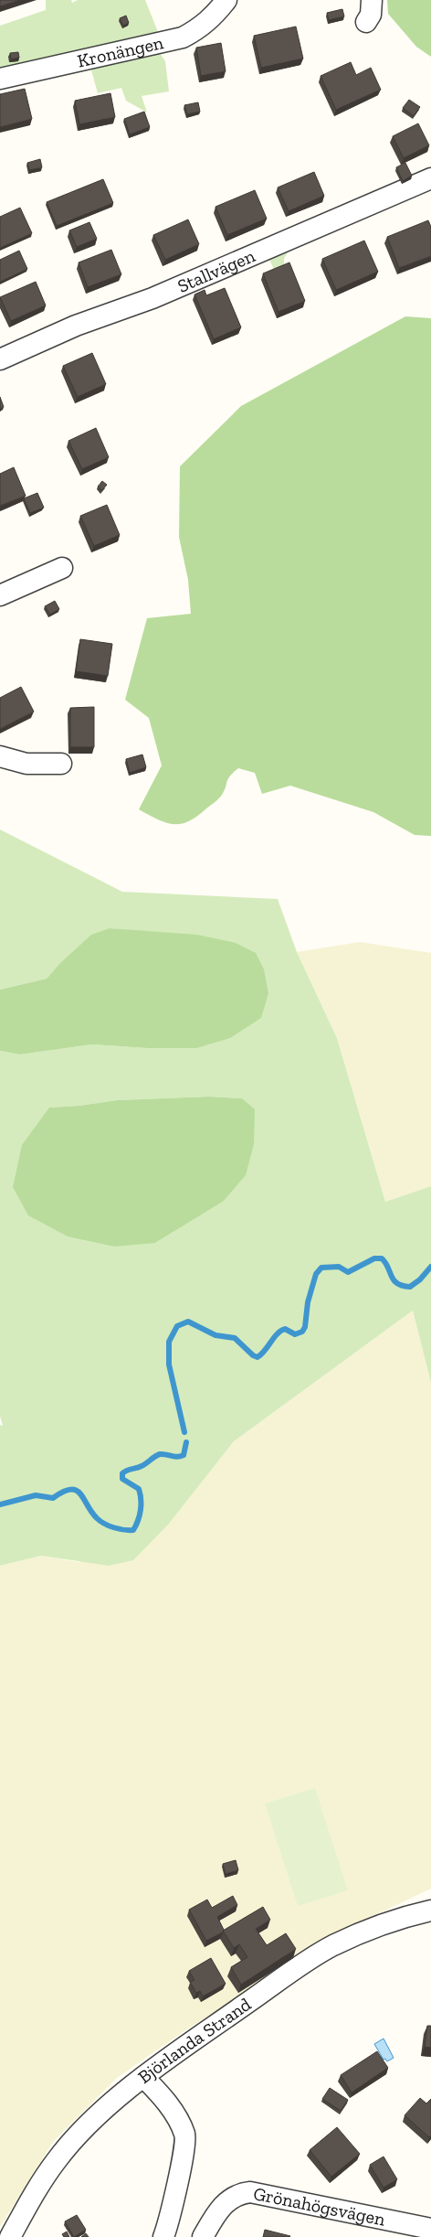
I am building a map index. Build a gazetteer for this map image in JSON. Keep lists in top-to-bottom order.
{
  "streets": {
    "street": [
      "Kronängen",
      "Stallvägen",
      "Björlanda Strand",
      "Grönahögsvägen"
    ]
  }
}
